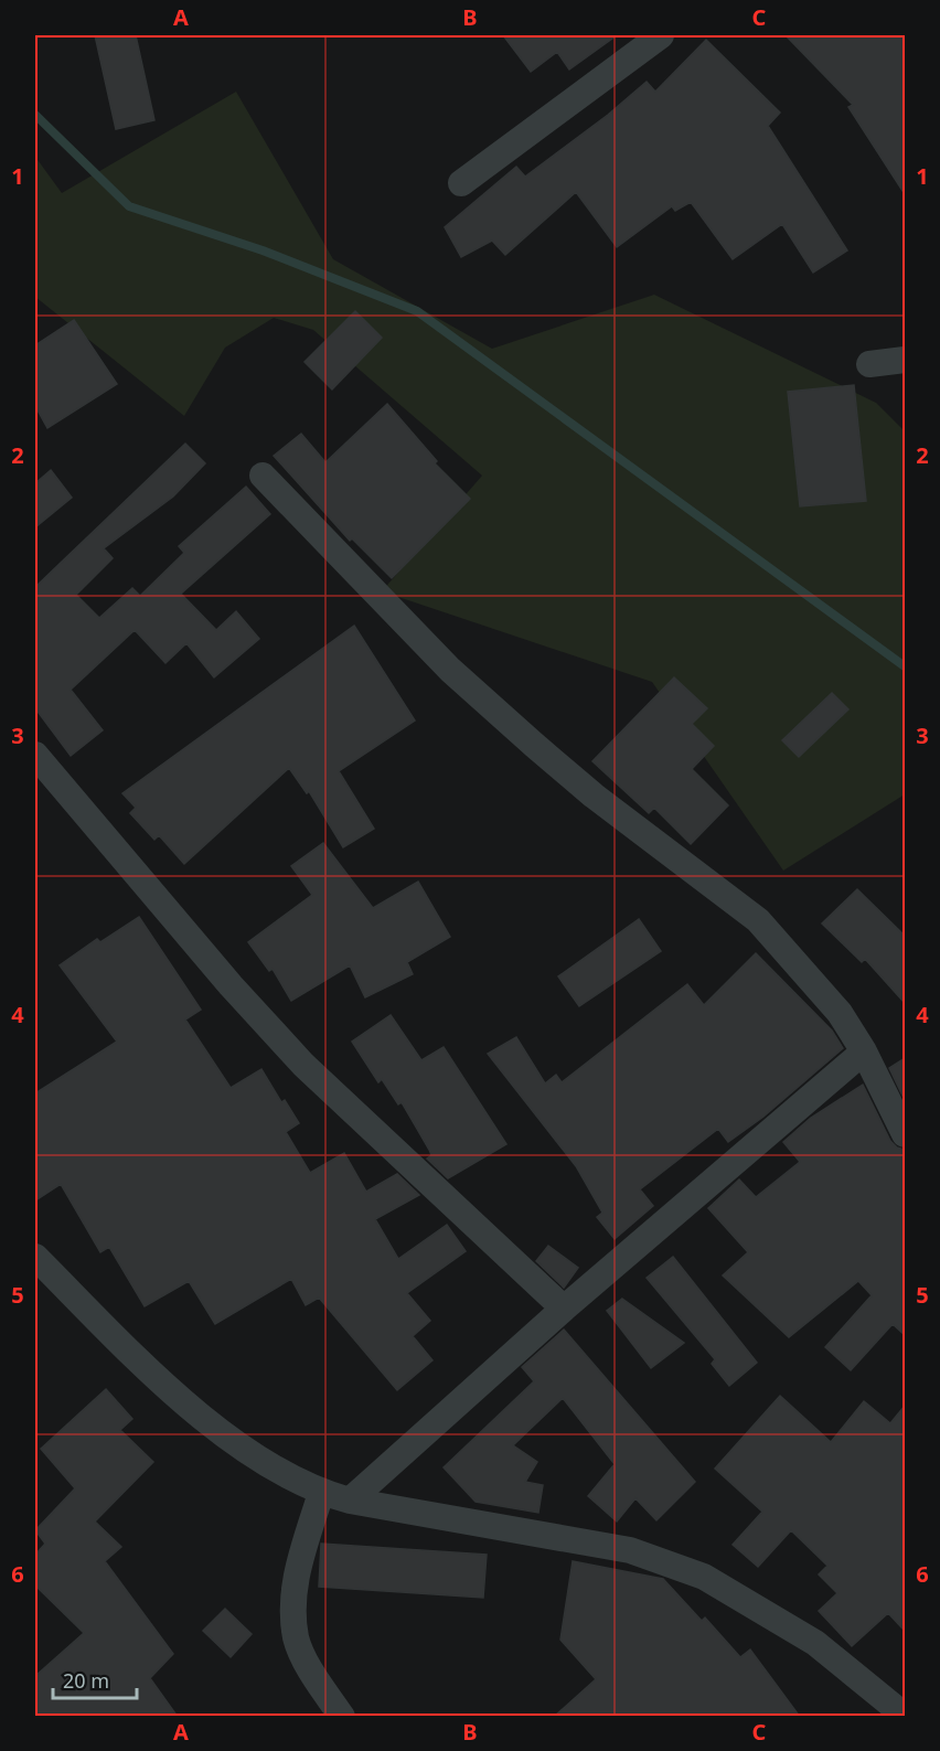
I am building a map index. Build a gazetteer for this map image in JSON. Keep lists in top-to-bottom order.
{
  "scale_bar": "20 m",
  "grid": {
    "columns": ["A", "B", "C"],
    "rows": [
      "1",
      "2",
      "3",
      "4",
      "5",
      "6"
    ]
  }
}
